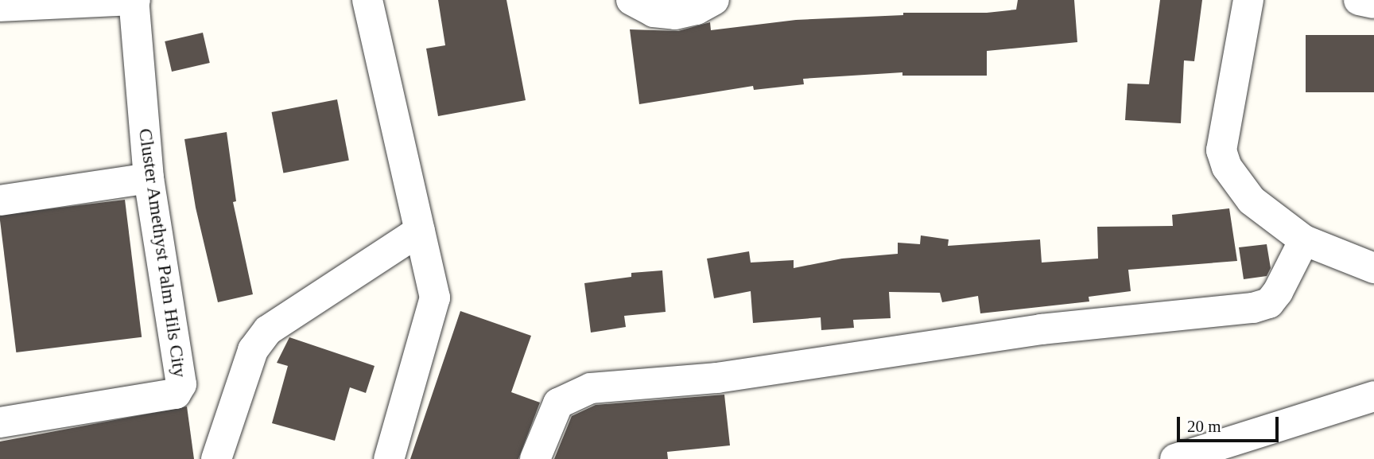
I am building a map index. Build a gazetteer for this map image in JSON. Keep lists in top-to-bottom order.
{
  "streets": {
    "street": ["Cluster Amethyst Palm Hils City"]
  },
  "scale_bar": "20 m"
}
